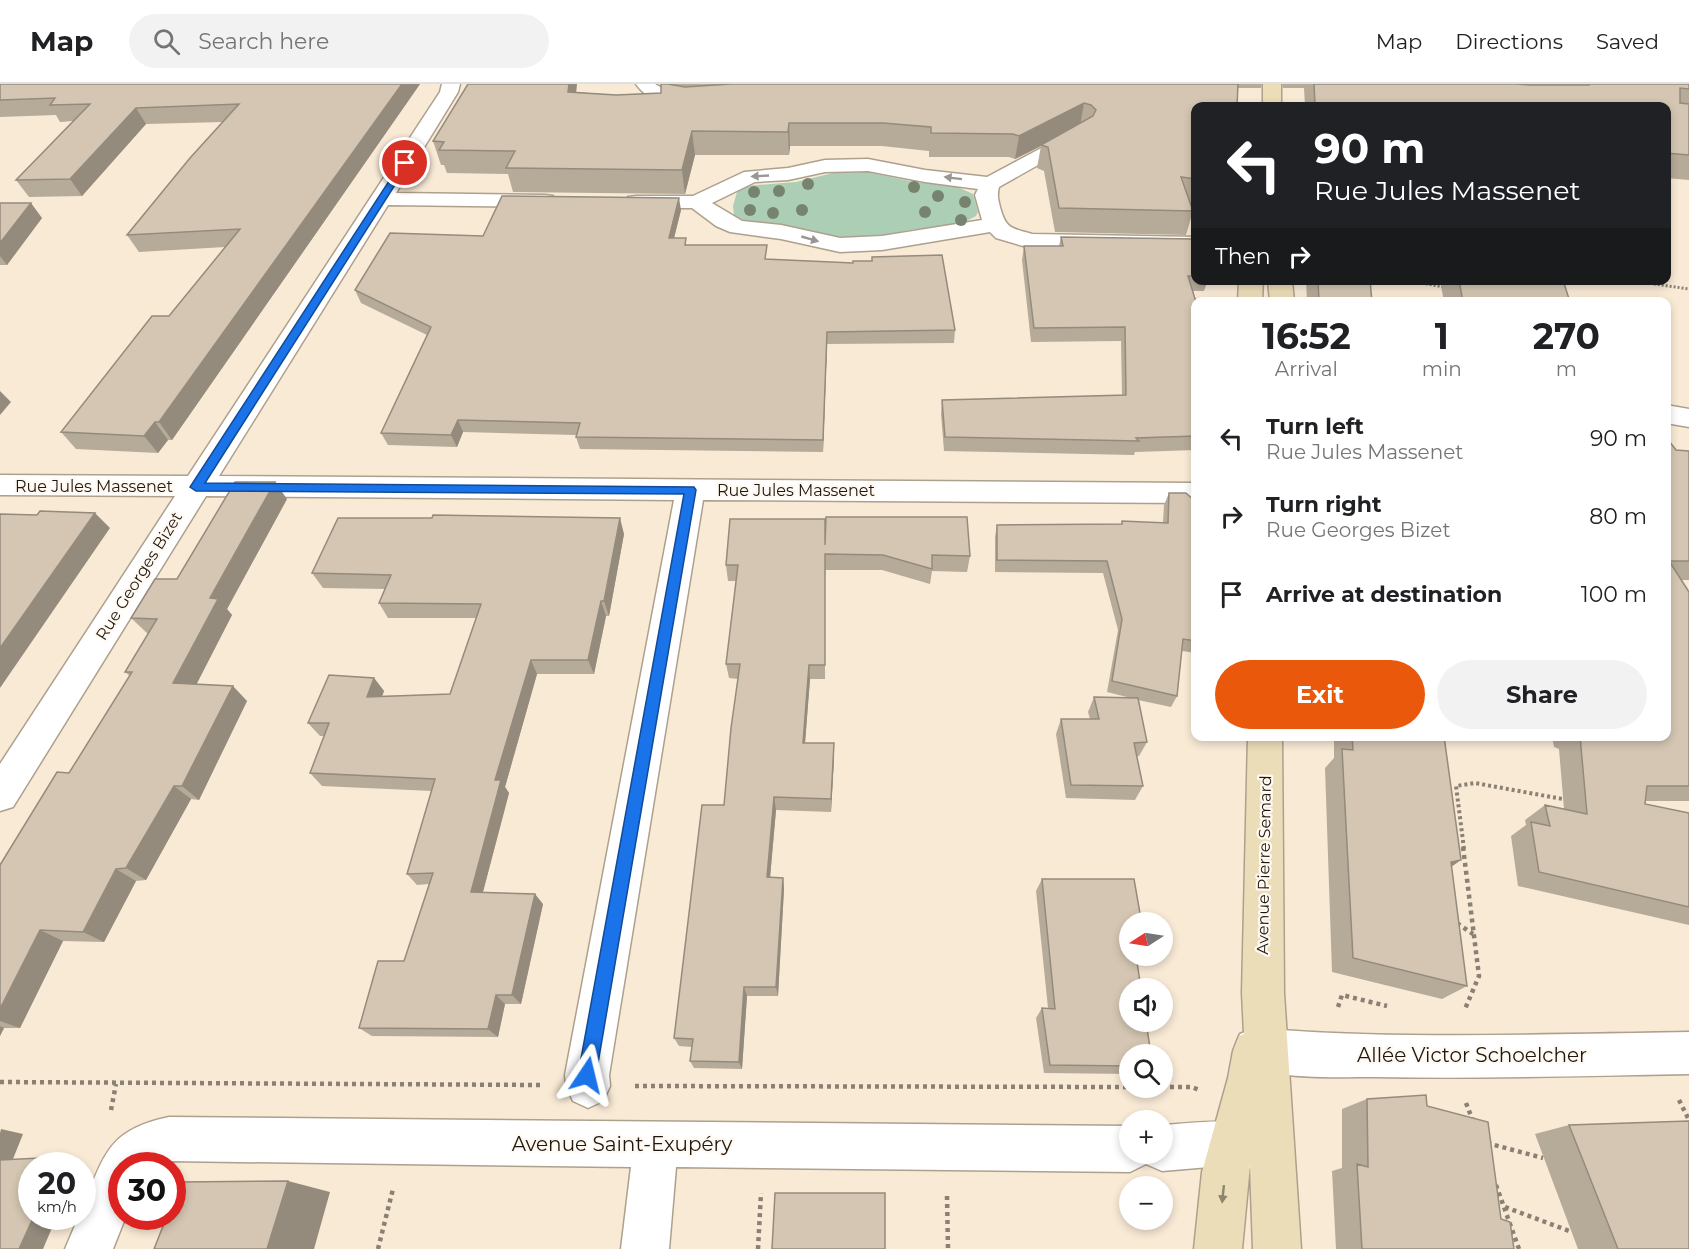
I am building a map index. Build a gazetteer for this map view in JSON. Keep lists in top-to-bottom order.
{
  "streets": {
    "main road": ["Avenue Pierre Semard"],
    "street": [
      "Rue Jules Massenet",
      "Rue Georges Bizet",
      "Allée Victor Schoelcher",
      "Avenue Saint-Exupéry"
    ]
  },
  "crossings": [
    ["Rue Jules Massenet", "Rue Georges Bizet"],
    ["Avenue Pierre Semard", "Allée Victor Schoelcher"]
  ],
  "north": "left",
  "page": {
    "header": "Map",
    "search": "Search here",
    "nav": ["Map", "Directions", "Saved"],
    "turn": ["90 m", "Rue Jules Massenet"],
    "then": "Then",
    "eta": [
      "16:52",
      "Arrival",
      "1",
      "min",
      "270",
      "m"
    ],
    "list": [
      {
        "name": "Turn left",
        "note": "Rue Jules Massenet",
        "value": "90 m"
      },
      {
        "name": "Turn right",
        "note": "Rue Georges Bizet",
        "value": "80 m"
      },
      {
        "name": "Arrive at destination",
        "value": "100 m"
      }
    ],
    "buttons": ["Exit", "Share"],
    "map_buttons": ["+", "−"],
    "speed": "20 km/h",
    "limit": "30"
  }
}
